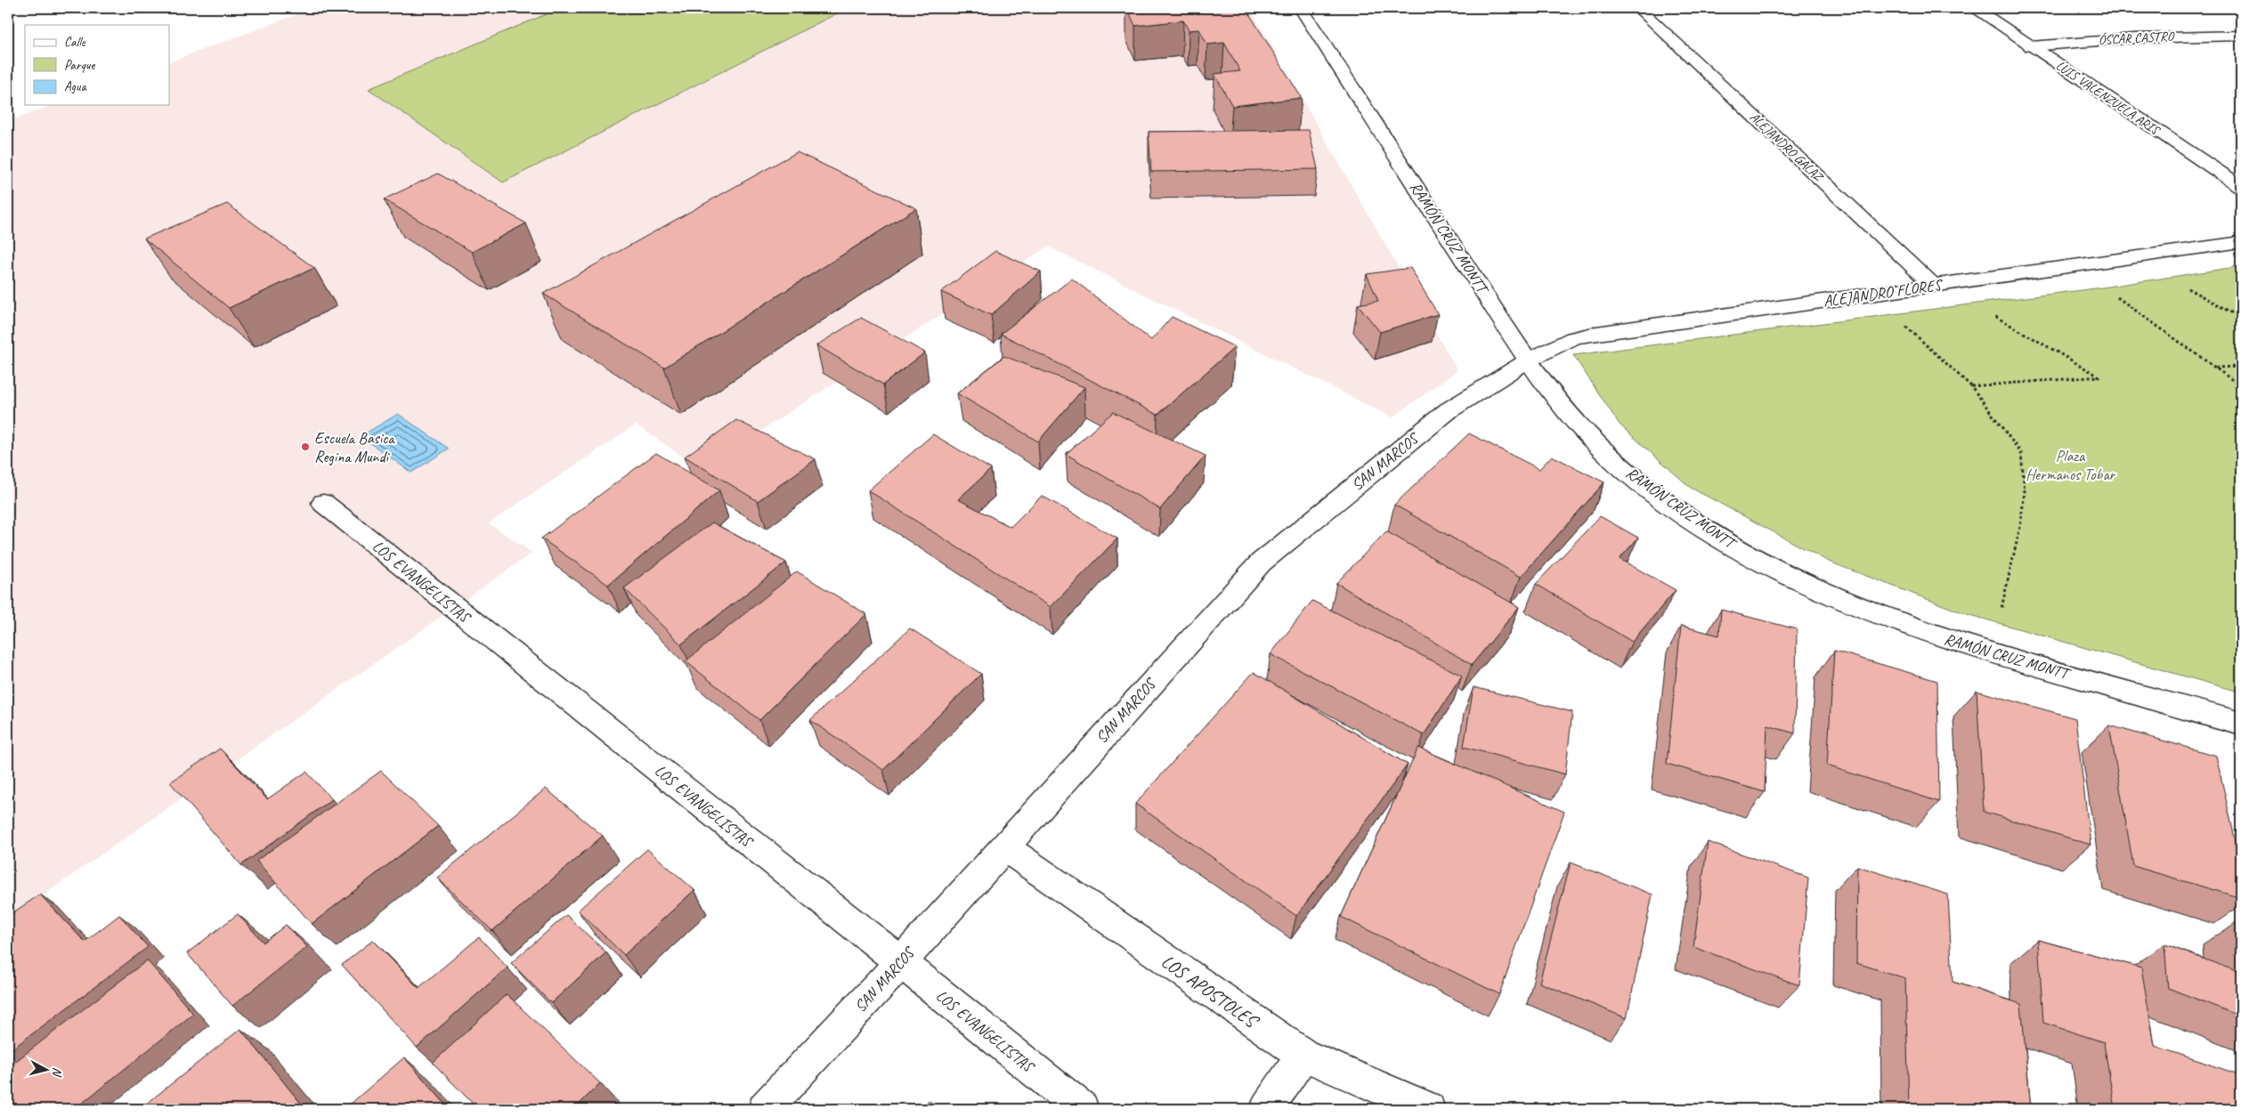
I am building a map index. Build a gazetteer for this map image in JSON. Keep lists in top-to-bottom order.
{
  "streets": {
    "street": [
      "ÓSCAR CASTRO",
      "LUIS VALENZUELA ARIS",
      "ALEJANDRO GALAZ",
      "RAMÓN CRUZ MONTT",
      "ALEJANDRO FLORES",
      "SAN MARCOS",
      "LOS EVANGELISTAS",
      "LOS APOSTOLES"
    ]
  },
  "crossings": [
    ["ÓSCAR CASTRO", "LUIS VALENZUELA ARIS"],
    ["ALEJANDRO GALAZ", "ALEJANDRO FLORES"],
    ["RAMÓN CRUZ MONTT", "ALEJANDRO FLORES"],
    ["RAMÓN CRUZ MONTT", "SAN MARCOS"],
    ["ALEJANDRO FLORES", "SAN MARCOS"],
    ["SAN MARCOS", "LOS EVANGELISTAS"],
    ["SAN MARCOS", "LOS APOSTOLES"]
  ],
  "parks": ["Plaza Hermanos Tobar"],
  "places": ["Escuela Basica Regina Mundi"],
  "legend": ["Calle", "Parque", "Agua"],
  "north": "right"
}
